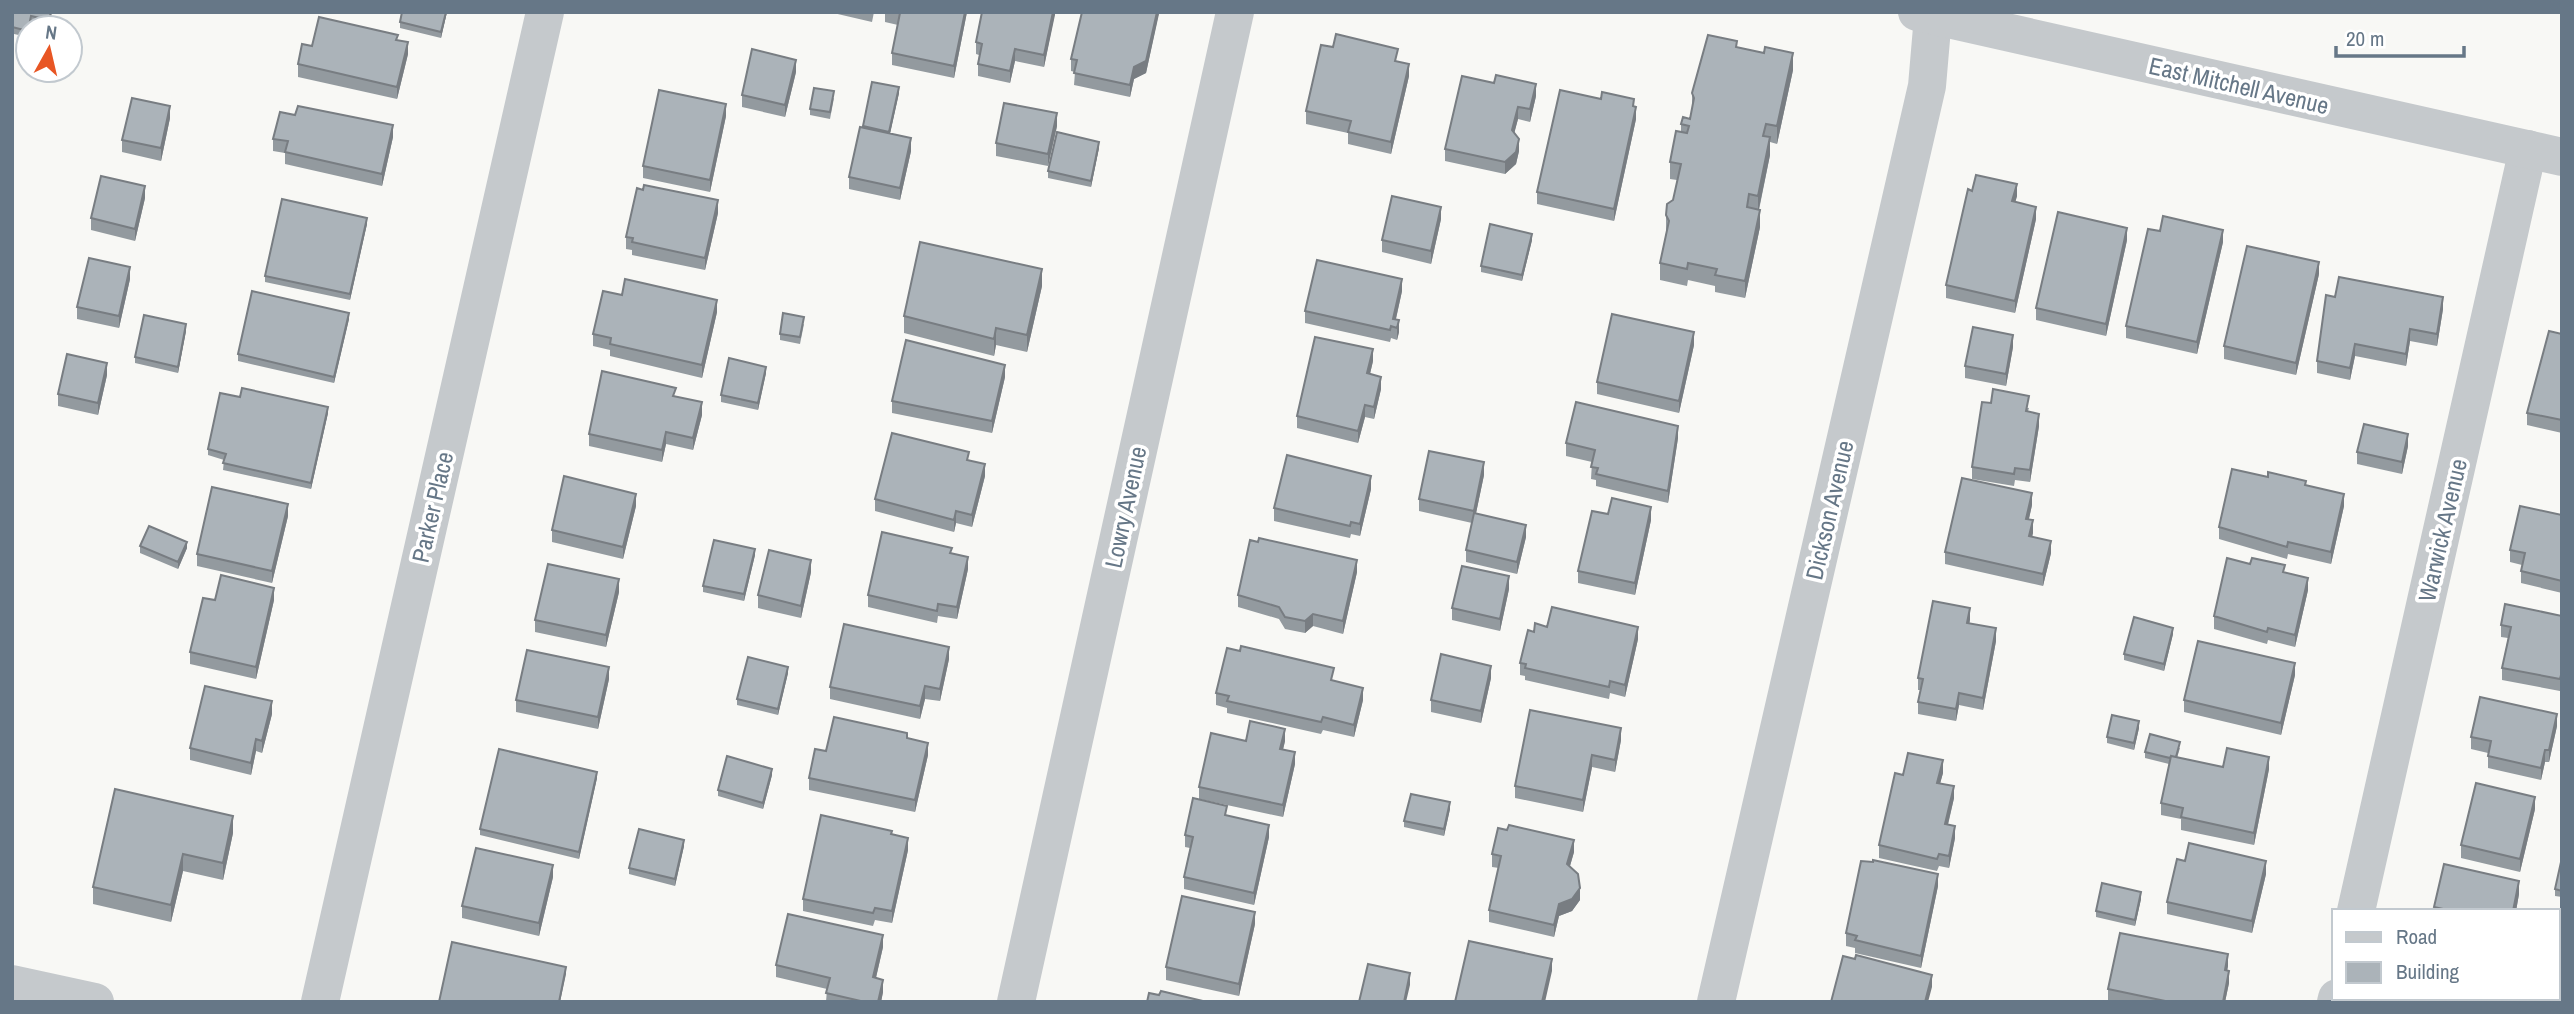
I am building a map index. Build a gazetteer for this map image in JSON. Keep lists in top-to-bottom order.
{
  "streets": {
    "street": [
      "East Mitchell Avenue",
      "Parker Place",
      "Lowry Avenue",
      "Dickson Avenue",
      "Warwick Avenue"
    ]
  },
  "crossings": [
    ["East Mitchell Avenue", "Dickson Avenue"],
    ["East Mitchell Avenue", "Warwick Avenue"]
  ],
  "legend": ["Road", "Building"],
  "scale_bar": "20 m",
  "north": "top"
}
